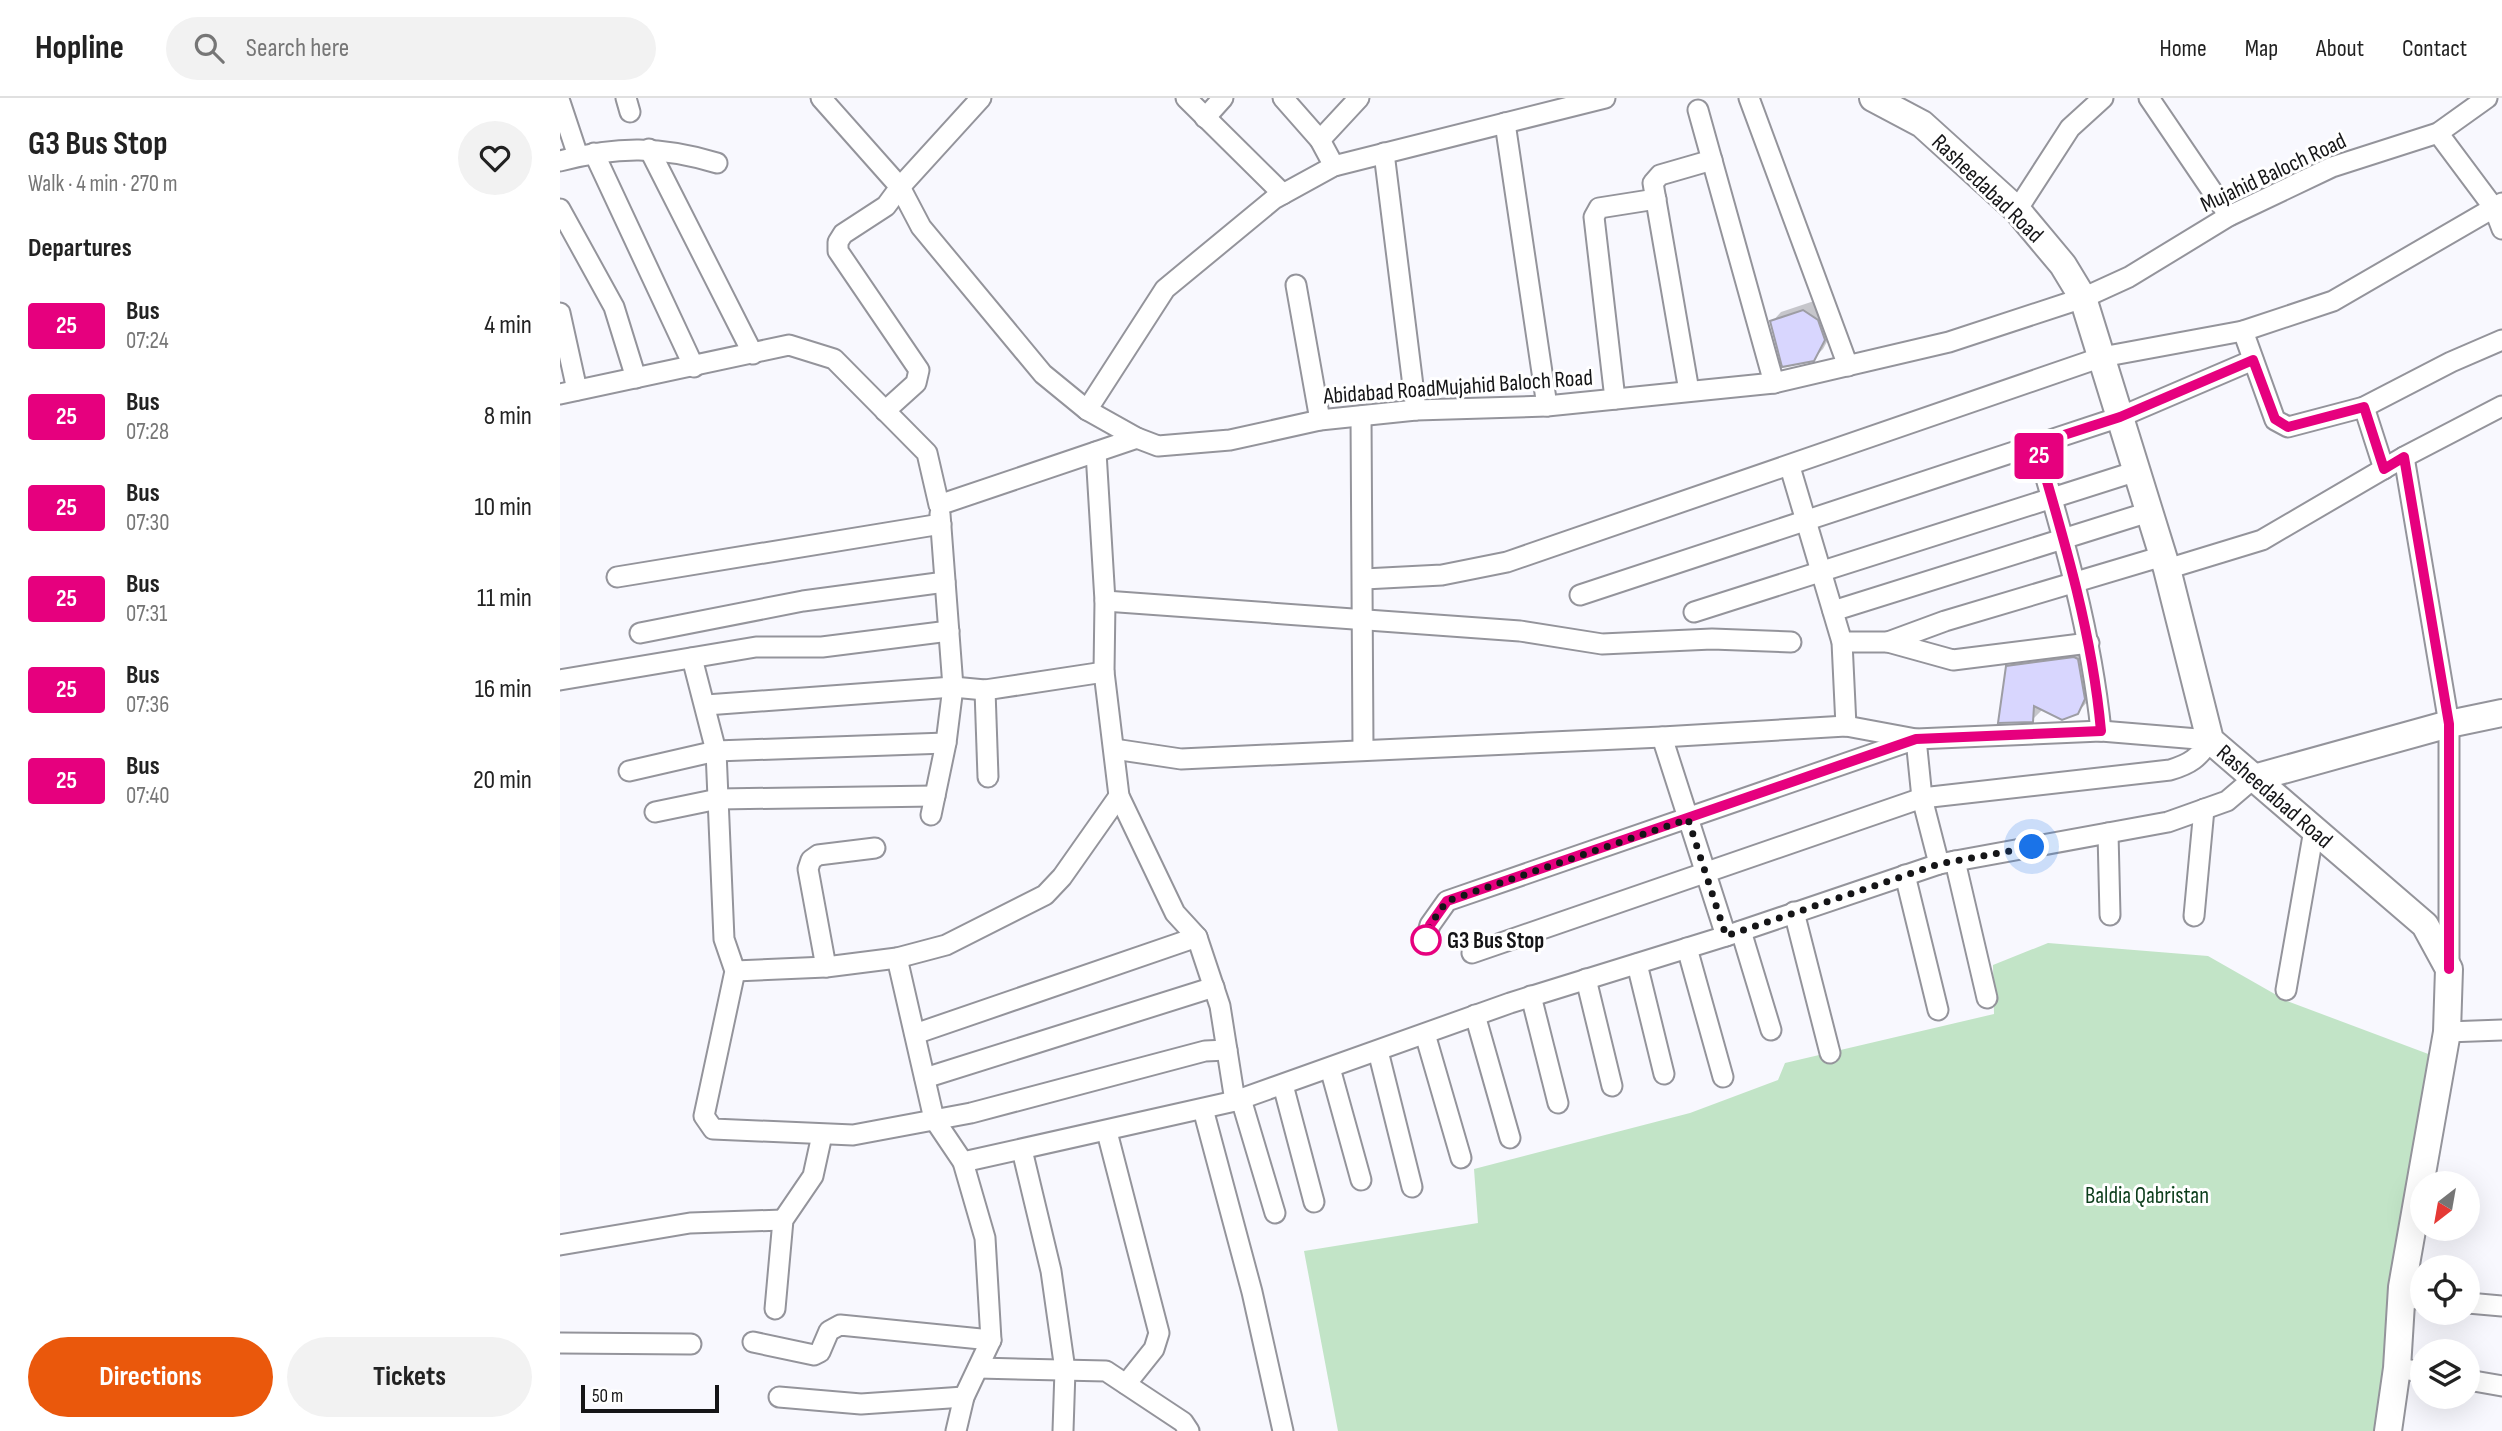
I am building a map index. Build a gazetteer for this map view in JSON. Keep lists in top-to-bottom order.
{
  "streets": {
    "main road": ["Rasheedabad Road"],
    "street": ["Mujahid Baloch Road", "Abidabad RoadMujahid Baloch Road"]
  },
  "crossings": [
    ["Mujahid Baloch Road", "Rasheedabad Road"],
    ["Mujahid Baloch Road", "Abidabad RoadMujahid Baloch Road"],
    ["Rasheedabad Road", "Abidabad RoadMujahid Baloch Road"]
  ],
  "parks": ["Baldia Qabristan"],
  "places": ["G3 Bus Stop"],
  "lines": ["bus line 25"],
  "scale_bar": "50 m",
  "north": "bottom left",
  "page": {
    "header": "Hopline",
    "search": "Search here",
    "nav": [
      "Home",
      "Map",
      "About",
      "Contact"
    ],
    "heading": [
      ["G3 Bus Stop", "Walk · 4 min · 270 m"],
      "Departures"
    ],
    "on_map": "25",
    "list": [
      {
        "mark": "25",
        "name": "Bus",
        "note": "07:24",
        "value": "4 min"
      },
      {
        "mark": "25",
        "name": "Bus",
        "note": "07:28",
        "value": "8 min"
      },
      {
        "mark": "25",
        "name": "Bus",
        "note": "07:30",
        "value": "10 min"
      },
      {
        "mark": "25",
        "name": "Bus",
        "note": "07:31",
        "value": "11 min"
      },
      {
        "mark": "25",
        "name": "Bus",
        "note": "07:36",
        "value": "16 min"
      },
      {
        "mark": "25",
        "name": "Bus",
        "note": "07:40",
        "value": "20 min"
      }
    ],
    "buttons": ["Directions", "Tickets"],
    "scale": "50 m"
  }
}
